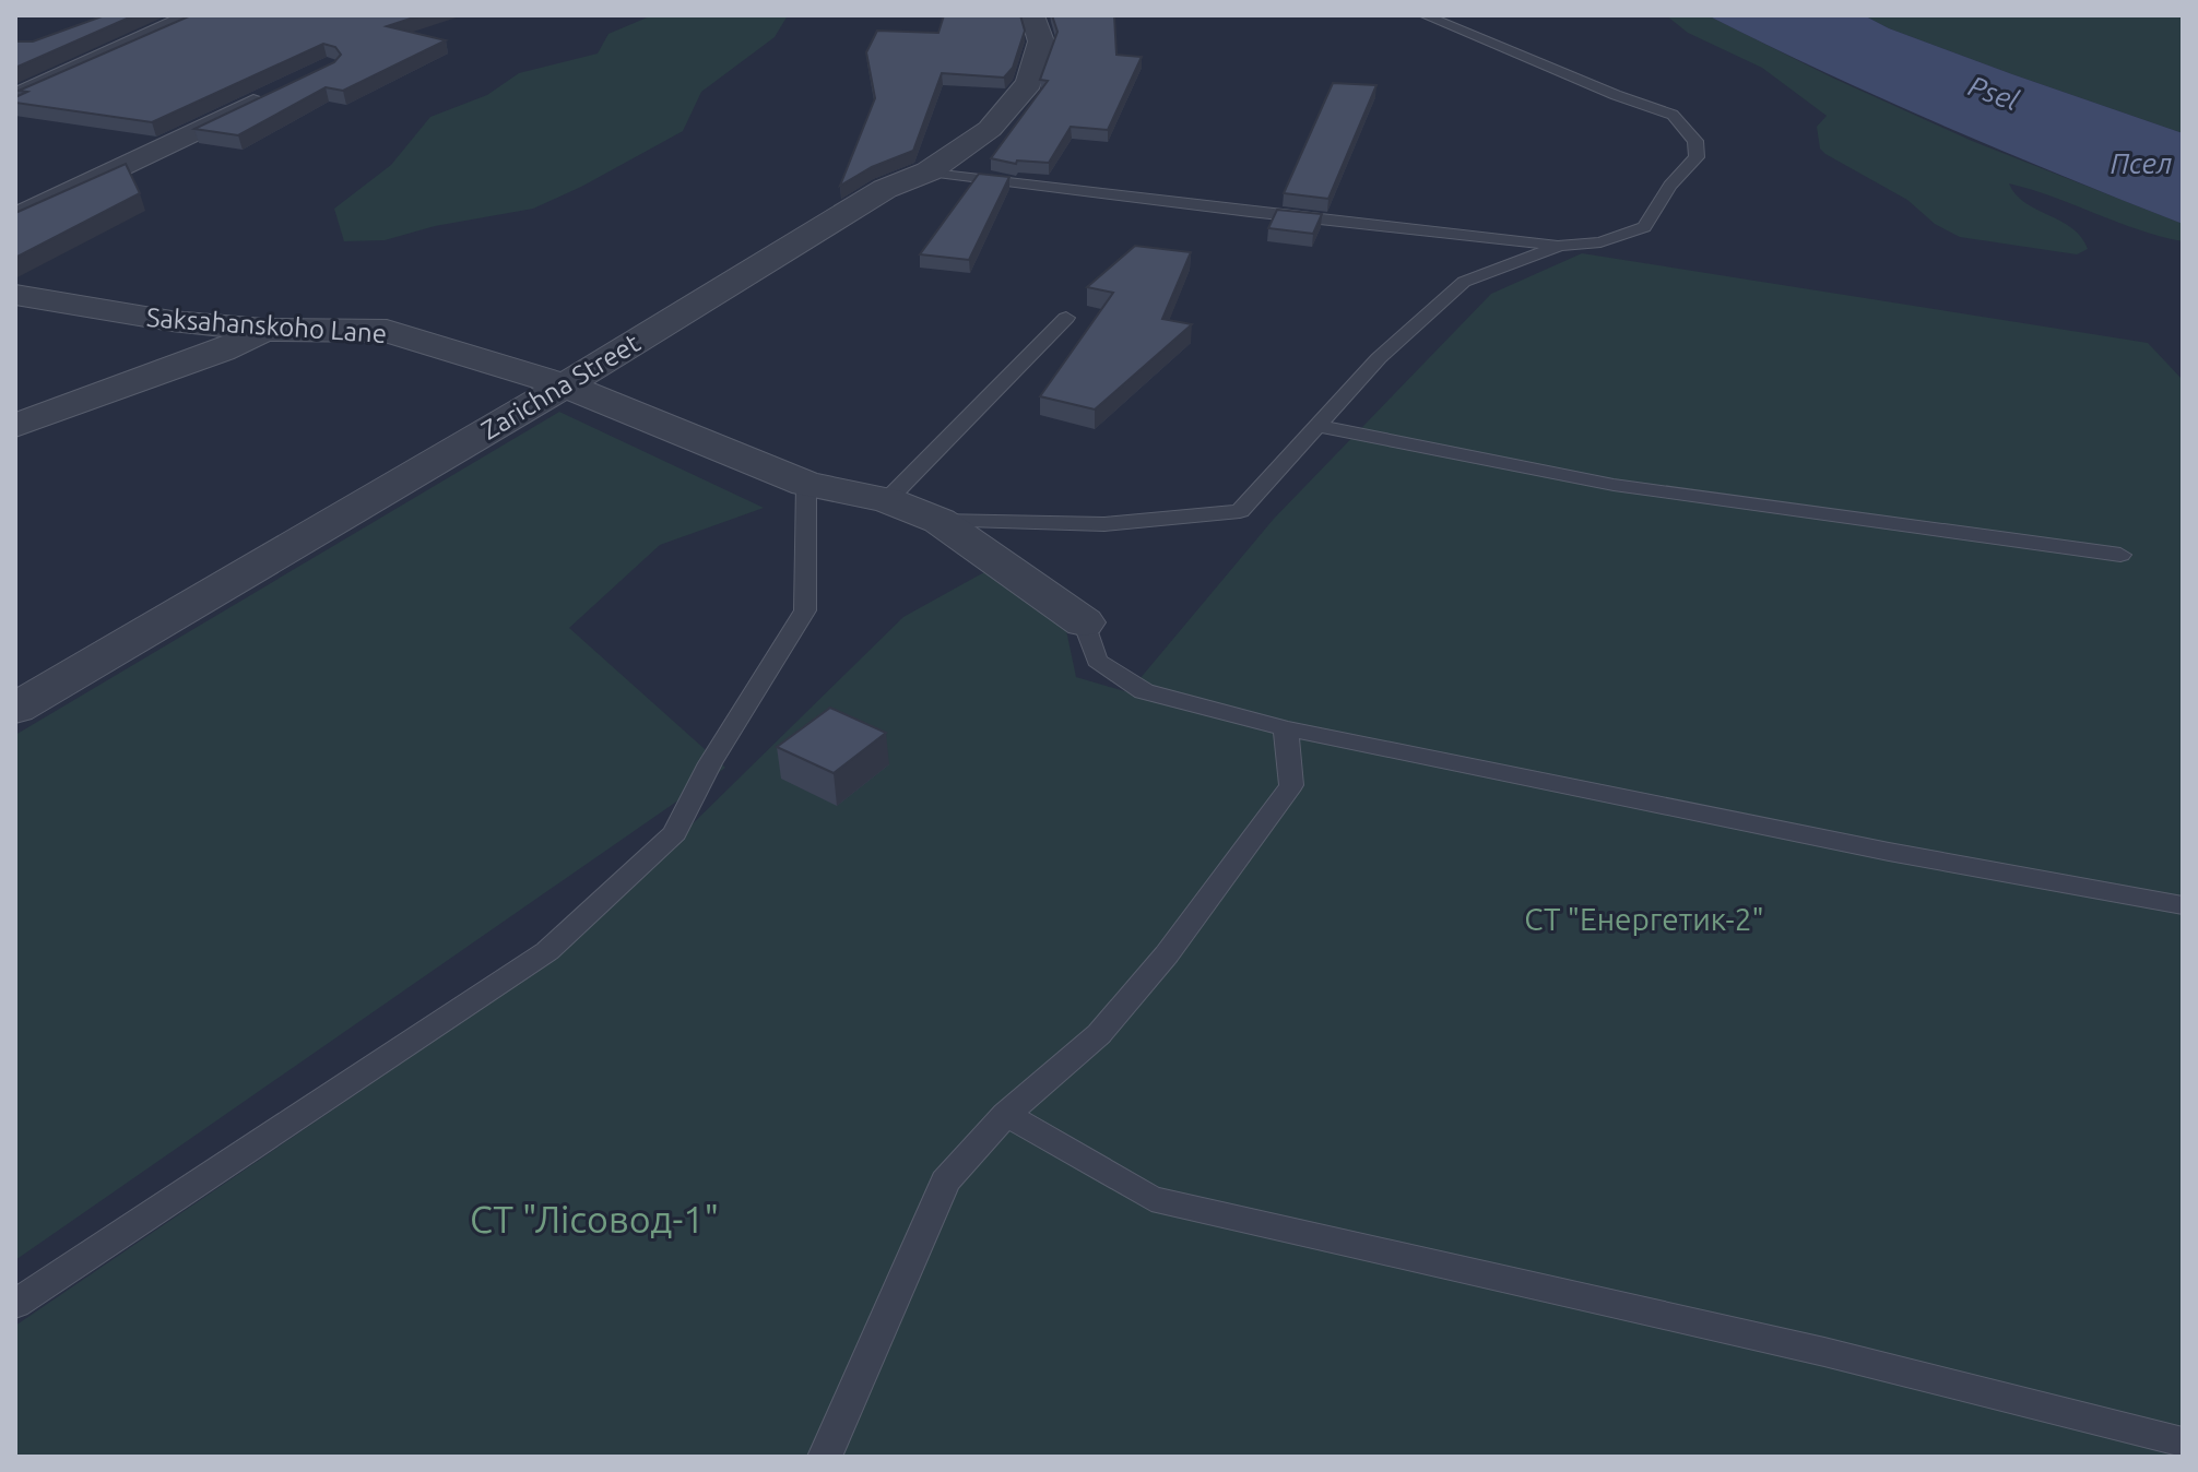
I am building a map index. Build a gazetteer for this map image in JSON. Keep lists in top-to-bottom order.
{
  "streets": {
    "street": ["Saksahanskoho Lane", "Zarichna Street"]
  },
  "crossings": [
    ["Saksahanskoho Lane", "Zarichna Street"]
  ],
  "water": ["Psel", "Псел"],
  "parks": ["СТ \"Енергетик-2\"", "СТ \"Лісовод-1\""]
}
